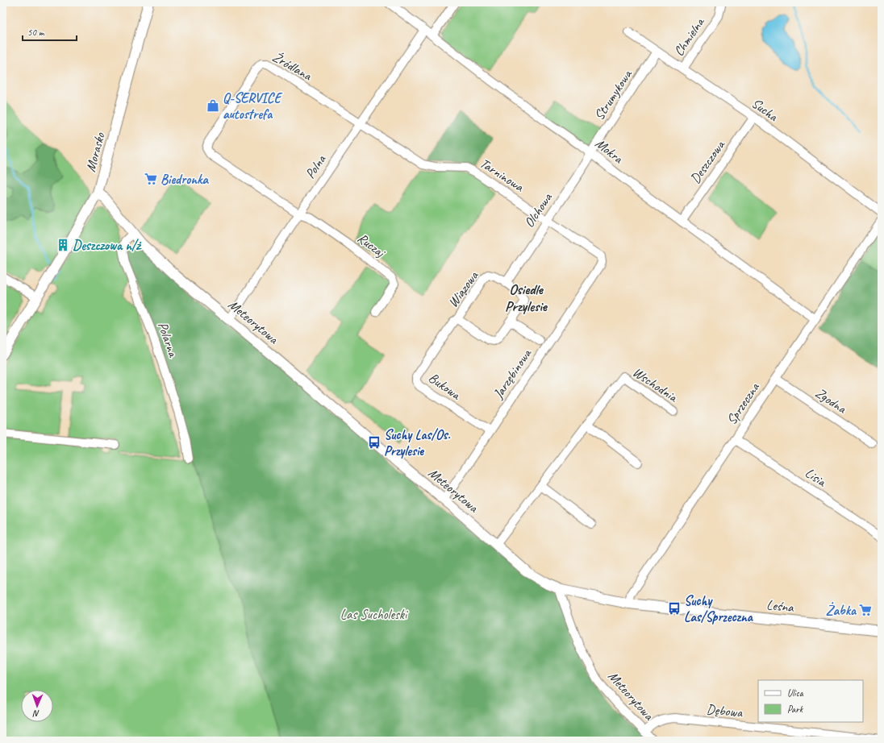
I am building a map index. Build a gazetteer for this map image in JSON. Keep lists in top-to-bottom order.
{
  "streets": {
    "street": [
      "Chmielna",
      "Źródlana",
      "Strumykowa",
      "Sucha",
      "Mokra",
      "Morasko",
      "Deszczowa",
      "Polna",
      "Tarninowa",
      "Olchowa",
      "Ruczaj",
      "Wiązowa",
      "Meteorytowa",
      "Polarna",
      "Jarzębinowa",
      "Wschodnia",
      "Bukowa",
      "Zgodna",
      "Sprzeczna",
      "Lisia",
      "Leśna",
      "Dębowa"
    ]
  },
  "crossings": [
    ["Chmielna", "Sucha"],
    ["Źródlana", "Polna"],
    ["Źródlana", "Tarninowa"],
    ["Źródlana", "Ruczaj"],
    ["Strumykowa", "Sucha"],
    ["Strumykowa", "Mokra"],
    ["Strumykowa", "Olchowa"],
    ["Sucha", "Deszczowa"],
    ["Mokra", "Deszczowa"],
    ["Mokra", "Polna"],
    ["Mokra", "Olchowa"],
    ["Mokra", "Sprzeczna"],
    ["Morasko", "Meteorytowa"],
    ["Polna", "Tarninowa"],
    ["Polna", "Ruczaj"],
    ["Polna", "Meteorytowa"],
    ["Tarninowa", "Olchowa"],
    ["Tarninowa", "Jarzębinowa"],
    ["Olchowa", "Wiązowa"],
    ["Wiązowa", "Bukowa"],
    ["Meteorytowa", "Polarna"],
    ["Meteorytowa", "Jarzębinowa"],
    ["Meteorytowa", "Wschodnia"],
    ["Meteorytowa", "Leśna"],
    ["Meteorytowa", "Dębowa"],
    ["Jarzębinowa", "Bukowa"],
    ["Zgodna", "Sprzeczna"],
    ["Sprzeczna", "Lisia"],
    ["Sprzeczna", "Leśna"]
  ],
  "districts": ["Osiedle Przylesie"],
  "parks": ["Las Sucholeski"],
  "places": {
    "shop": ["Q-SERVICE autostrefa"],
    "supermarket": ["Biedronka", "Żabka"],
    "building": ["Deszczowa n/ż"],
    "bus stop": ["Suchy Las/Os. Przylesie", "Suchy Las/Sprzeczna"]
  },
  "legend": ["Ulica", "Park"],
  "scale_bar": "50 m",
  "north": "bottom"
}
